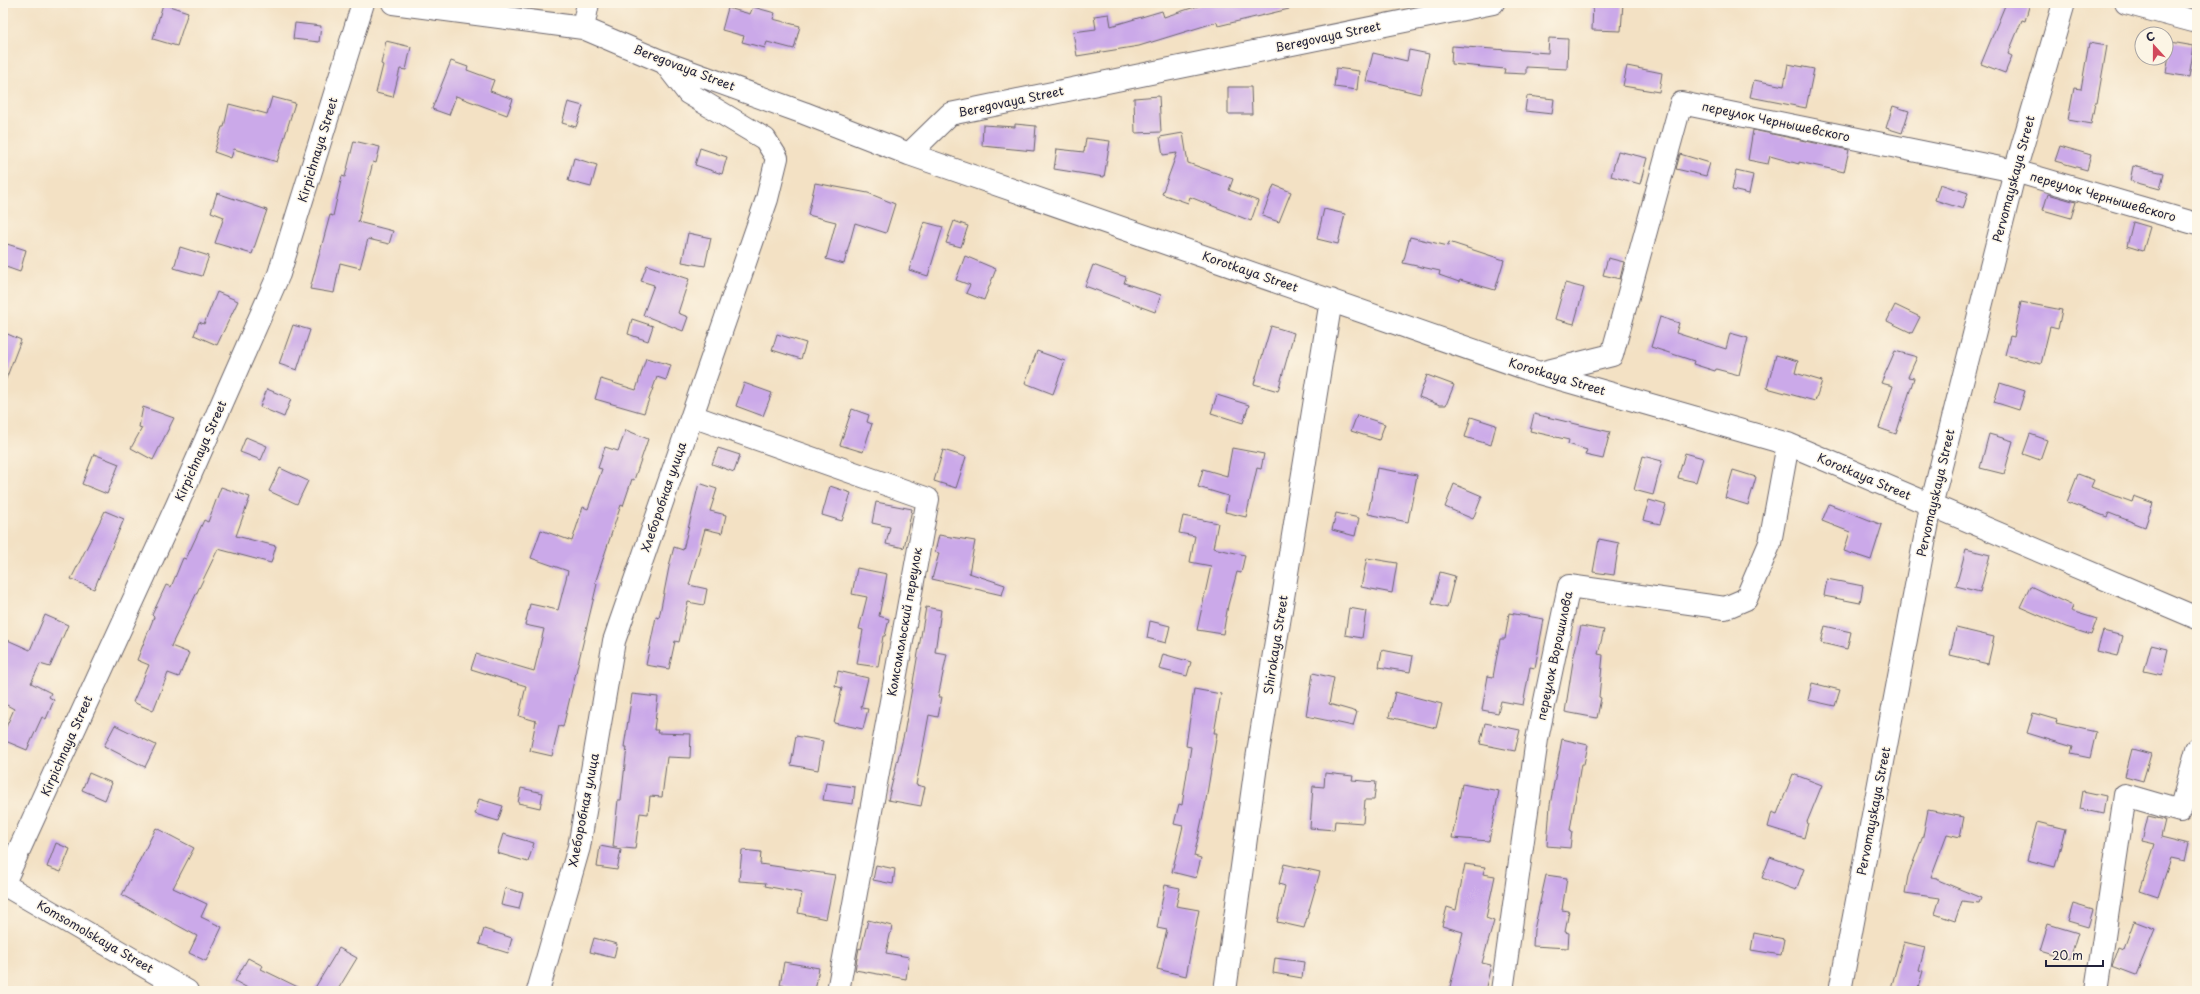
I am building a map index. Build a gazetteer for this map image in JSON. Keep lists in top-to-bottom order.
{
  "streets": {
    "street": [
      "Beregovaya Street",
      "переулок Чернышевского",
      "Kirpichnaya Street",
      "Pervomayskaya Street",
      "Korotkaya Street",
      "Хлеборобная улица",
      "Комсомольский переулок",
      "Shirokaya Street",
      "переулок Ворошилова",
      "Komsomolskaya Street"
    ]
  },
  "crossings": [
    ["Beregovaya Street", "Korotkaya Street"],
    ["Beregovaya Street", "Хлеборобная улица"],
    ["переулок Чернышевского", "Pervomayskaya Street"],
    ["переулок Чернышевского", "Korotkaya Street"],
    ["Kirpichnaya Street", "Komsomolskaya Street"],
    ["Pervomayskaya Street", "Korotkaya Street"],
    ["Korotkaya Street", "Shirokaya Street"],
    ["Korotkaya Street", "переулок Ворошилова"],
    ["Хлеборобная улица", "Комсомольский переулок"]
  ],
  "scale_bar": "20 m",
  "north": "top"
}
